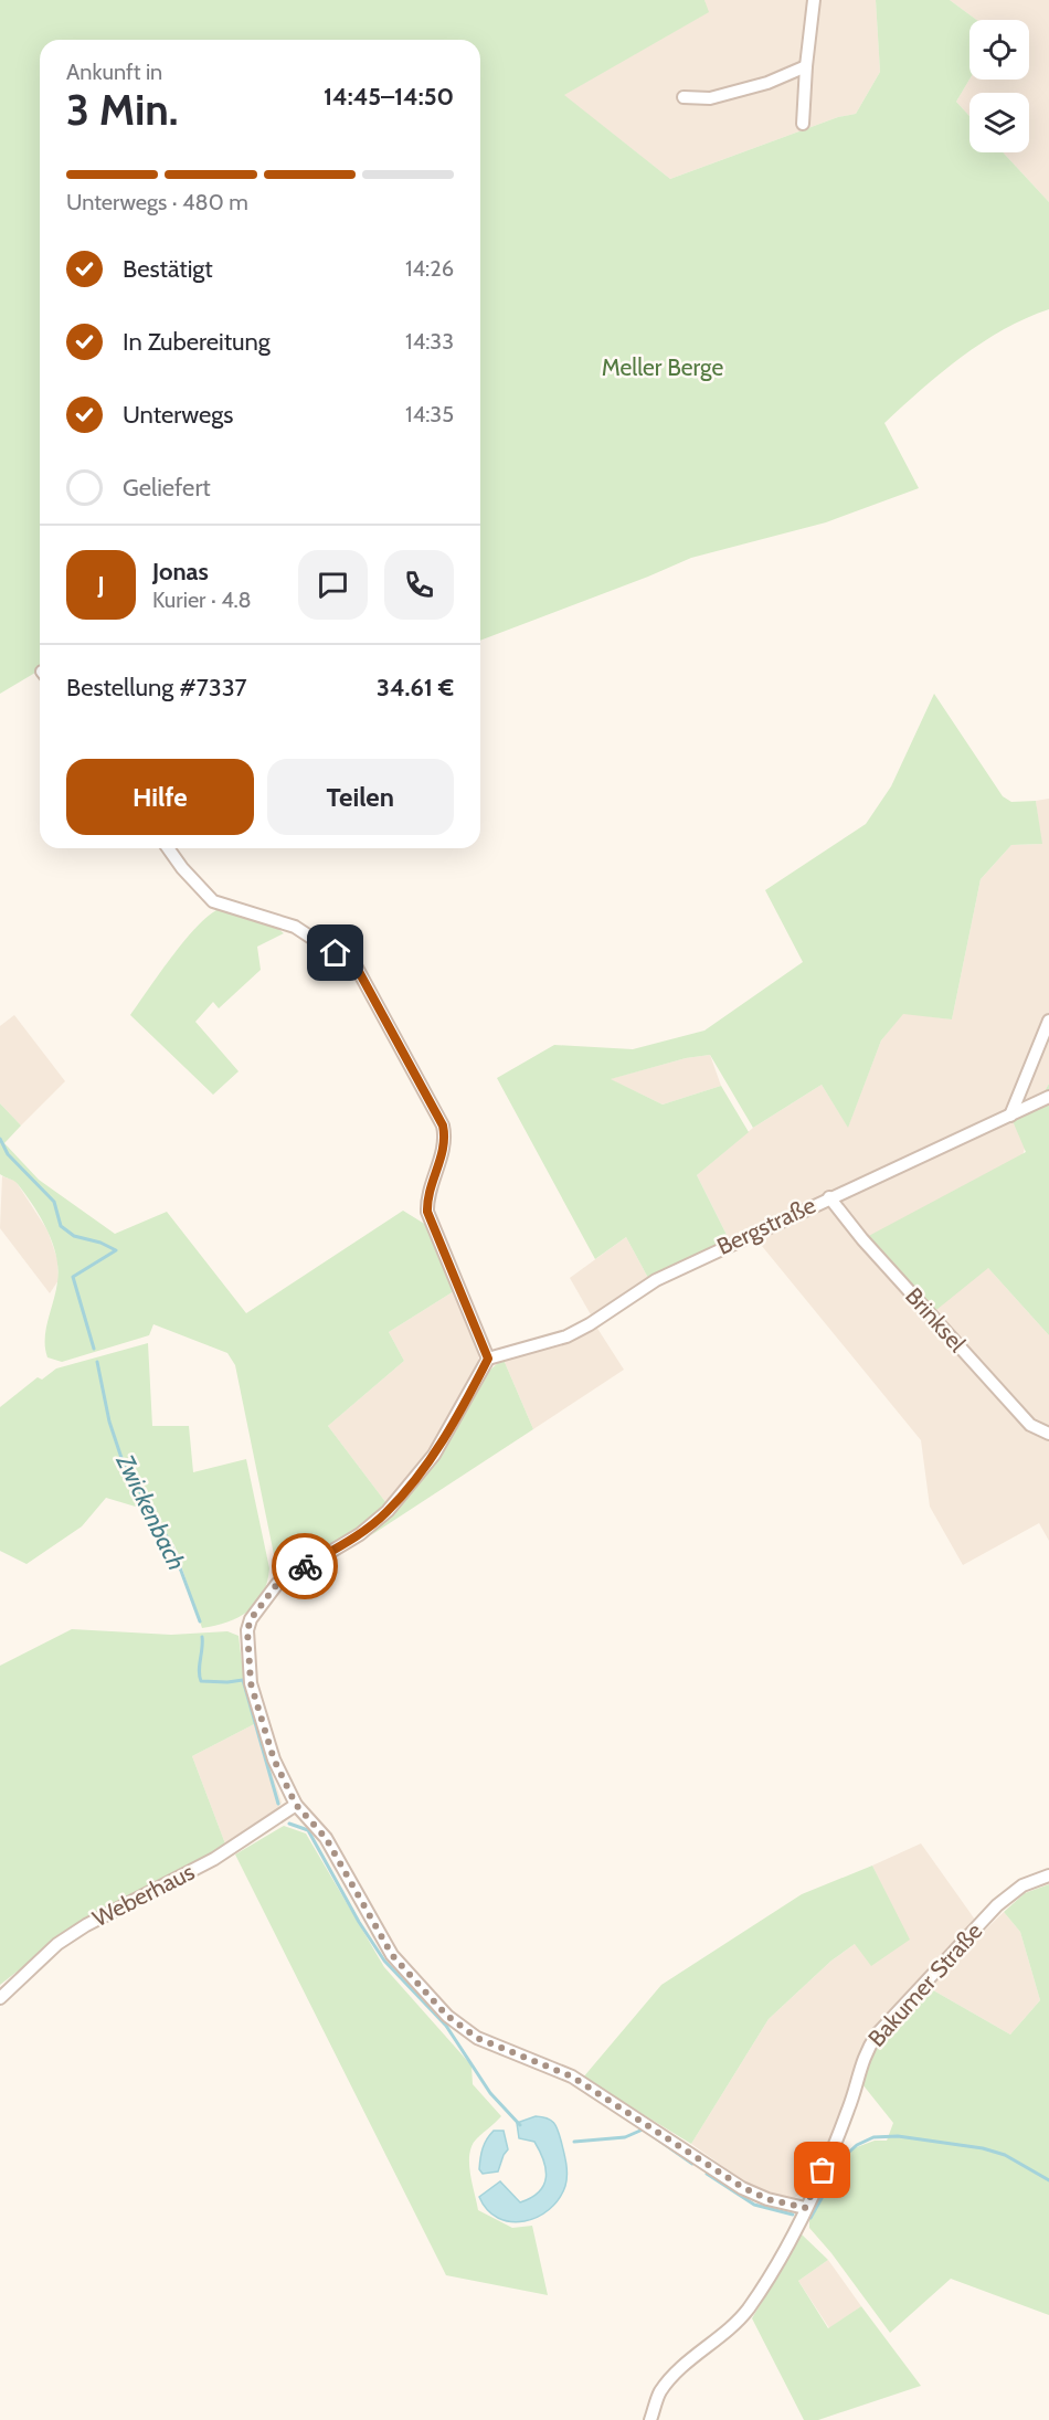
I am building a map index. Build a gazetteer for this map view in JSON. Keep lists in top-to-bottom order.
{
  "streets": {
    "street": [
      "Bergstraße",
      "Brinksel",
      "Weberhaus",
      "Bakumer Straße"
    ]
  },
  "crossings": [
    ["Bergstraße", "Brinksel"]
  ],
  "water": ["Zwickenbach"],
  "parks": ["Meller Berge"],
  "page": {
    "heading": ["3 Min.", "Ankunft in", "14:45–14:50"],
    "panel": [
      "Jonas",
      "Kurier · 4.8",
      "Bestellung #7337",
      "34.61 €"
    ],
    "bar": "Unterwegs · 480 m",
    "list": [
      ["Bestätigt", "14:26"],
      ["In Zubereitung", "14:33"],
      ["Unterwegs", "14:35"],
      "Geliefert"
    ],
    "round": "J",
    "buttons": ["Hilfe", "Teilen"]
  }
}
